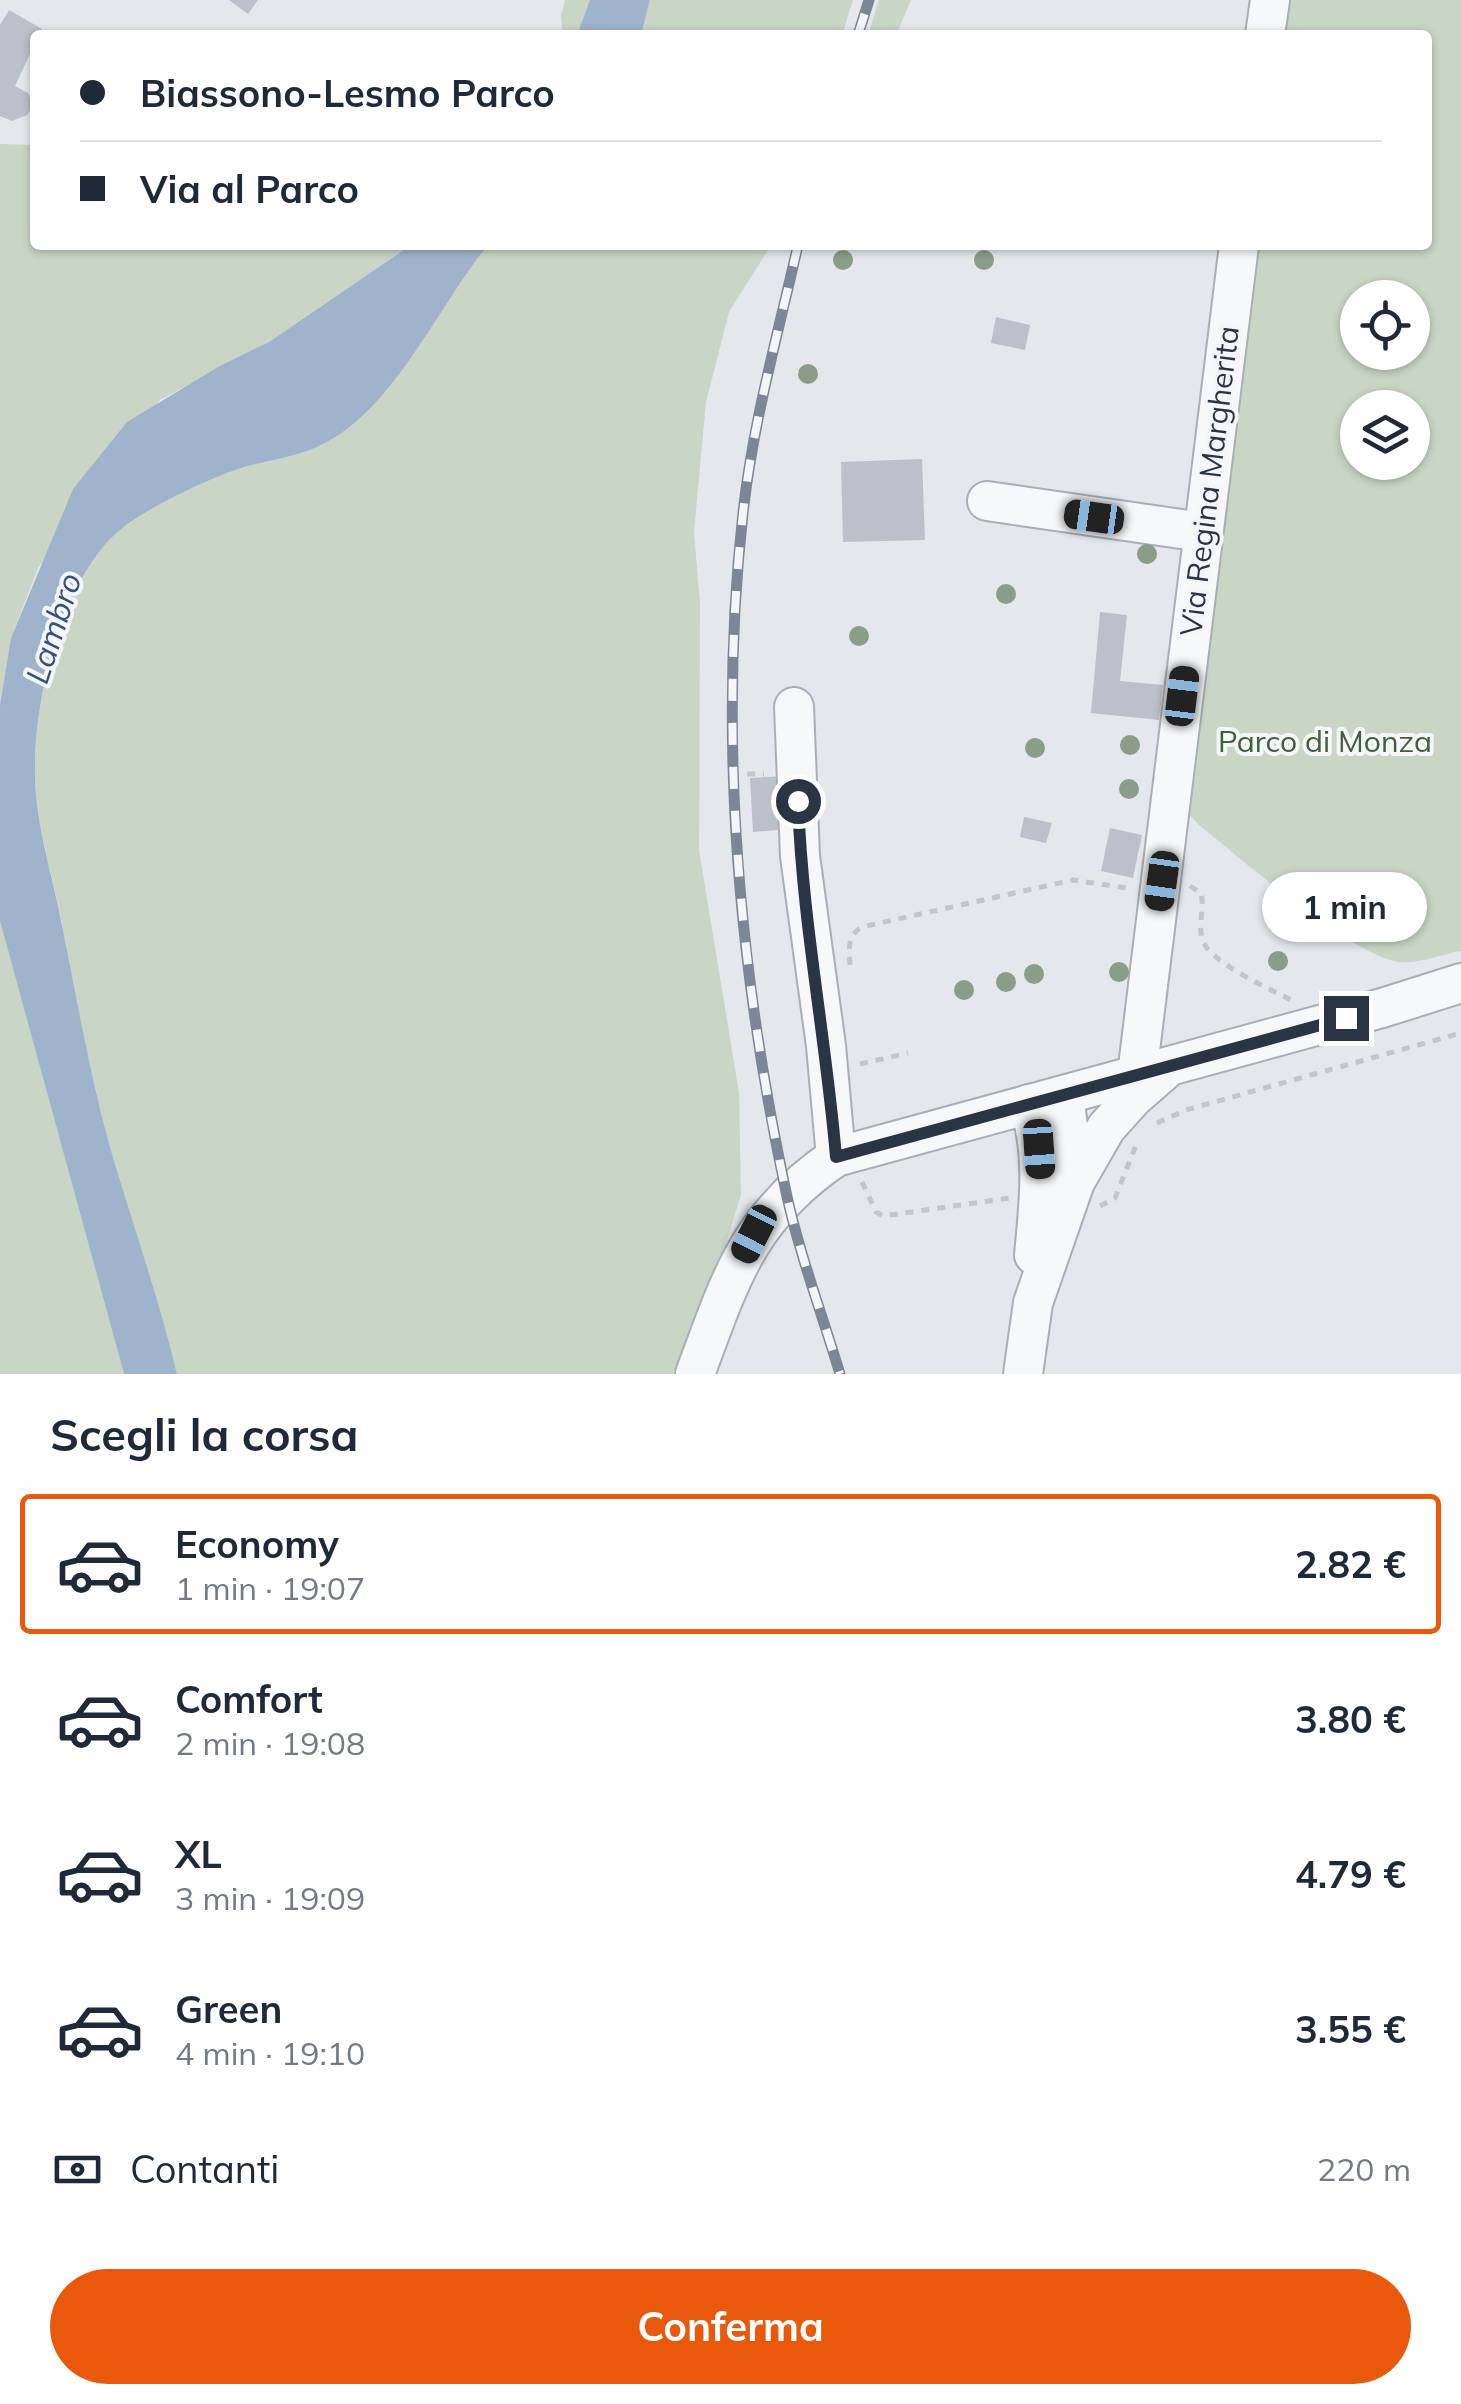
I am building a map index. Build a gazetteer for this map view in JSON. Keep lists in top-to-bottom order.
{
  "streets": {
    "street": ["Via Regina Margherita"]
  },
  "water": ["Lambro"],
  "parks": ["Parco di Monza"],
  "page": {
    "banner": ["Biassono-Lesmo Parco", "Via al Parco"],
    "bubble": "1 min",
    "heading": "Scegli la corsa",
    "list": [
      {
        "name": "Economy",
        "note": "1 min · 19:07",
        "value": "2.82 €"
      },
      {
        "name": "Comfort",
        "note": "2 min · 19:08",
        "value": "3.80 €"
      },
      {
        "name": "XL",
        "note": "3 min · 19:09",
        "value": "4.79 €"
      },
      {
        "name": "Green",
        "note": "4 min · 19:10",
        "value": "3.55 €"
      }
    ],
    "pay": ["Contanti", "220 m"],
    "buttons": "Conferma"
  }
}
